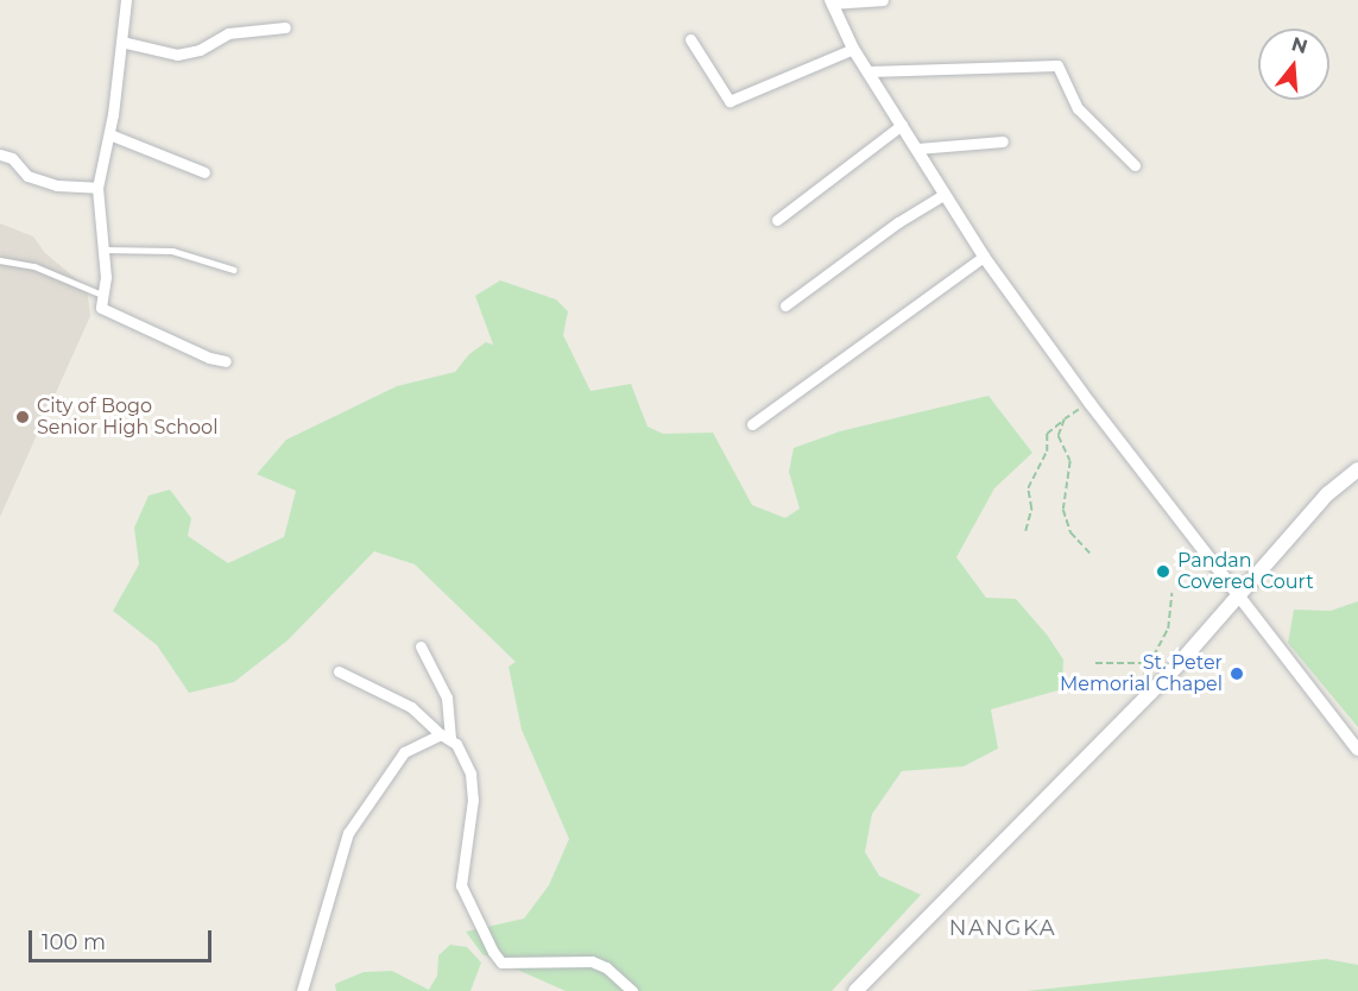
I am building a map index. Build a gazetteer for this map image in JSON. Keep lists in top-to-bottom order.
{
  "districts": ["NANGKA"],
  "places": ["City of Bogo Senior High School", "Pandan Covered Court", "St. Peter Memorial Chapel"],
  "scale_bar": "100 m",
  "north": "top"
}
